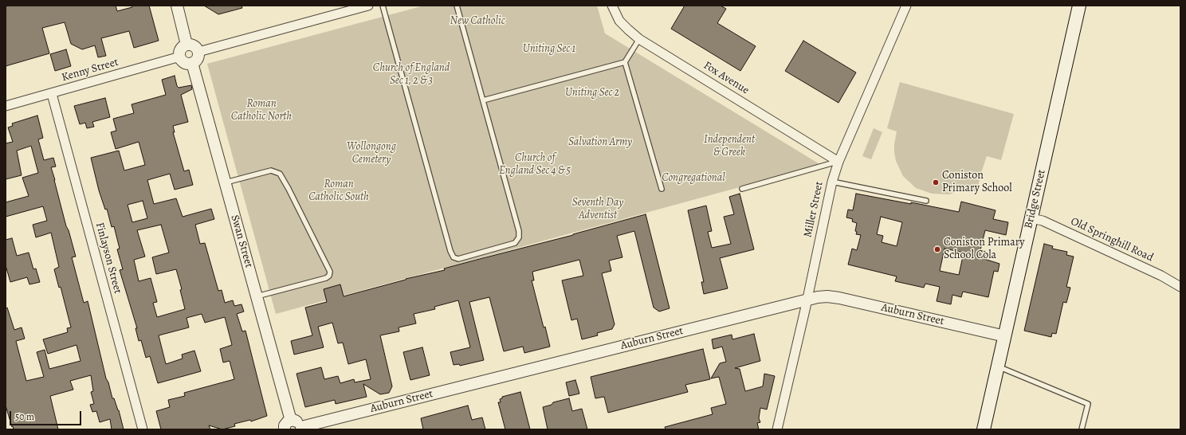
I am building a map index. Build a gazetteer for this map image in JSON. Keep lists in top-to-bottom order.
{
  "streets": {
    "main road": ["Bridge Street"],
    "street": [
      "Kenny Street",
      "Fox Avenue",
      "Miller Street",
      "Old Springhill Road",
      "Swan Street",
      "Finlayson Street",
      "Auburn Street"
    ]
  },
  "crossings": [
    ["Kenny Street", "Swan Street"],
    ["Kenny Street", "Finlayson Street"],
    ["Fox Avenue", "Miller Street"],
    ["Bridge Street", "Old Springhill Road"],
    ["Bridge Street", "Auburn Street"],
    ["Miller Street", "Auburn Street"]
  ],
  "parks": [
    "New Catholic",
    "Uniting Sec 1",
    "Church of England Sec 1, 2 & 3",
    "Uniting Sec 2",
    "Roman Catholic North",
    "Independent & Greek",
    "Salvation Army",
    "Wollongong Cemetery",
    "Church of England Sec 4 & 5",
    "Congregational",
    "Roman Catholic South",
    "Seventh Day Adventist"
  ],
  "places": ["Coniston Primary School", "Coniston Primary School Cola"],
  "scale_bar": "50 m"
}
